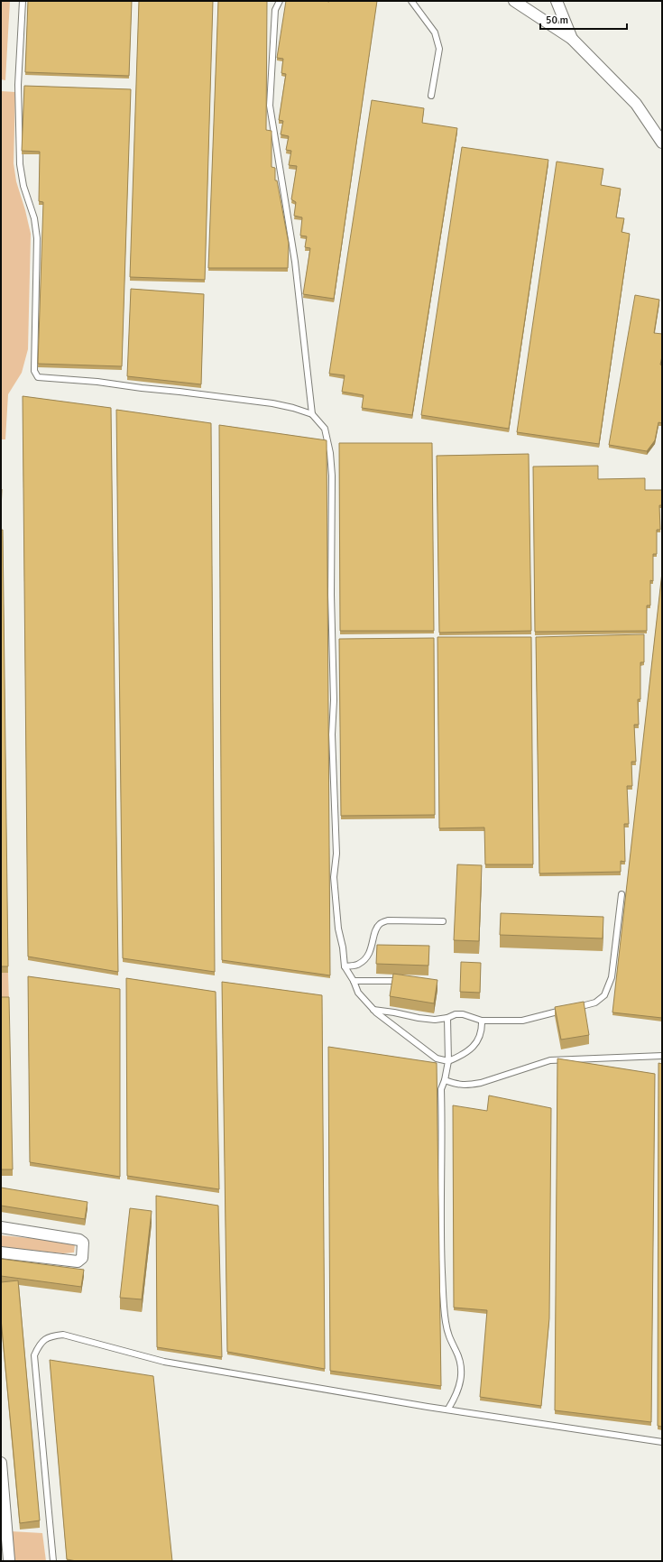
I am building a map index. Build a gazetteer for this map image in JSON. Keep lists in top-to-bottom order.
{
  "scale_bar": "50 m"
}
